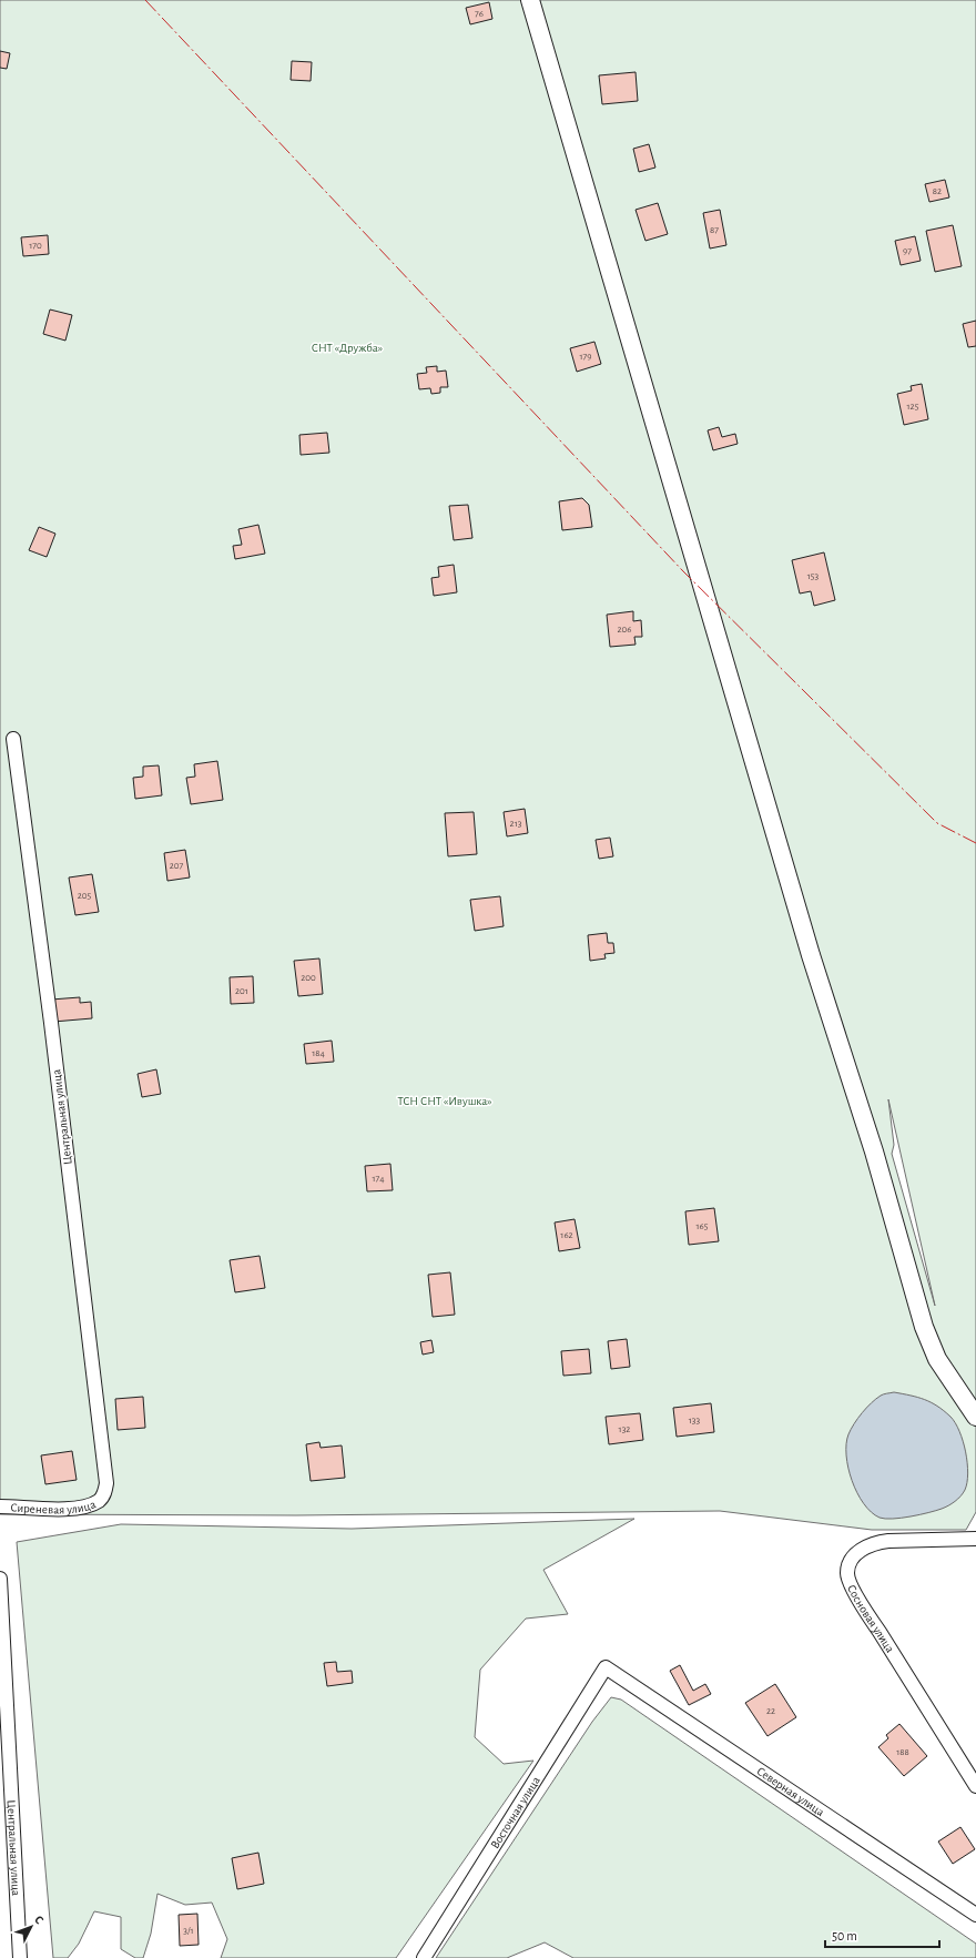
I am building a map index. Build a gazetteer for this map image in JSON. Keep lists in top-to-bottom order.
{
  "streets": {
    "street": [
      "Центральная улица",
      "Сиреневая улица",
      "Сосновая улица",
      "Северная улица",
      "Восточная улица"
    ]
  },
  "crossings": [
    ["Центральная улица", "Сиреневая улица"],
    ["Северная улица", "Восточная улица"]
  ],
  "parks": ["СНТ «Дружба»", "ТСН СНТ «Ивушка»"],
  "house_numbers": [
    "76",
    "82",
    "87",
    "170",
    "97",
    "179",
    "125",
    "153",
    "206",
    "213",
    "207",
    "205",
    "200",
    "201",
    "184",
    "174",
    "165",
    "162",
    "133",
    "132",
    "22",
    "188",
    "3/1"
  ],
  "scale_bar": "50 m",
  "north": "top right"
}
